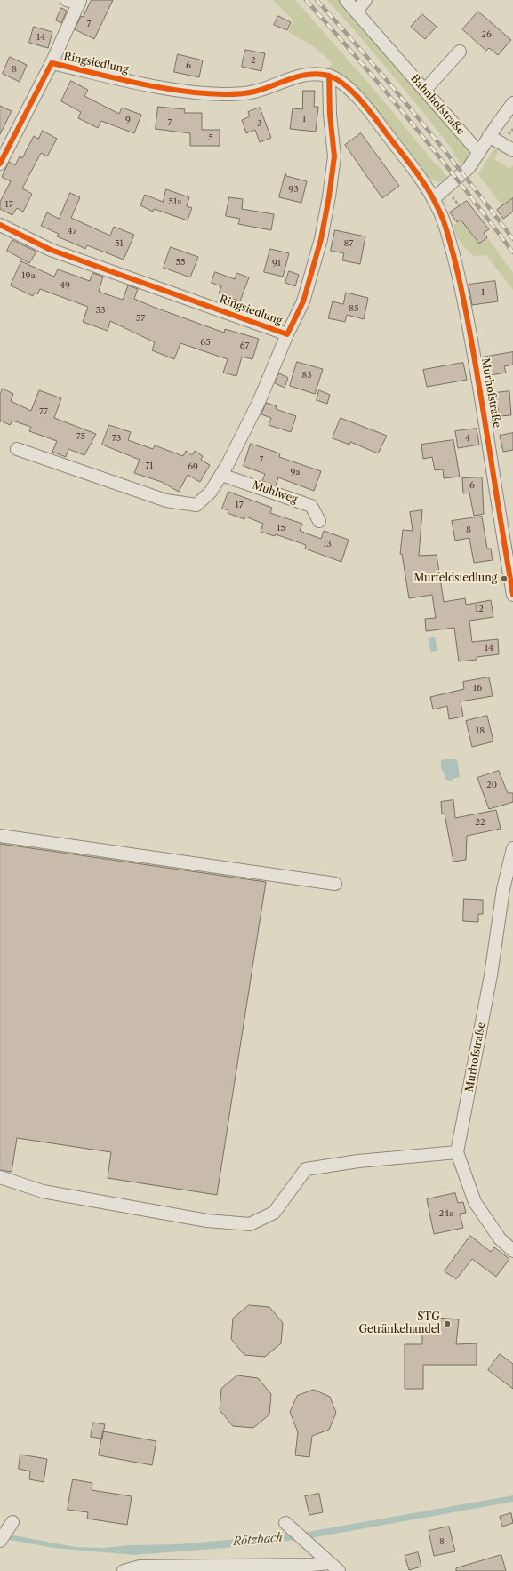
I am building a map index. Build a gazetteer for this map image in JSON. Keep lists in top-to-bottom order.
{
  "streets": {
    "street": [
      "Ringsiedlung",
      "Bahnhofstraße",
      "Murhofstraße",
      "Mühlweg"
    ]
  },
  "crossings": [
    ["Ringsiedlung", "Murhofstraße"],
    ["Ringsiedlung", "Mühlweg"]
  ],
  "water": ["Rötzbach"],
  "places": ["Murfeldsiedlung", "STG Getränkehandel"],
  "house_numbers": [
    "7",
    "26",
    "14",
    "2",
    "6",
    "8",
    "1",
    "9",
    "7",
    "3",
    "5",
    "93",
    "51a",
    "17",
    "47",
    "51",
    "87",
    "55",
    "91",
    "19a",
    "49",
    "1",
    "85",
    "53",
    "57",
    "65",
    "67",
    "83",
    "77",
    "75",
    "73",
    "4",
    "7",
    "71",
    "69",
    "9a",
    "6",
    "17",
    "15",
    "8",
    "13",
    "12",
    "14",
    "16",
    "18",
    "20",
    "22",
    "24a",
    "8"
  ]
}
